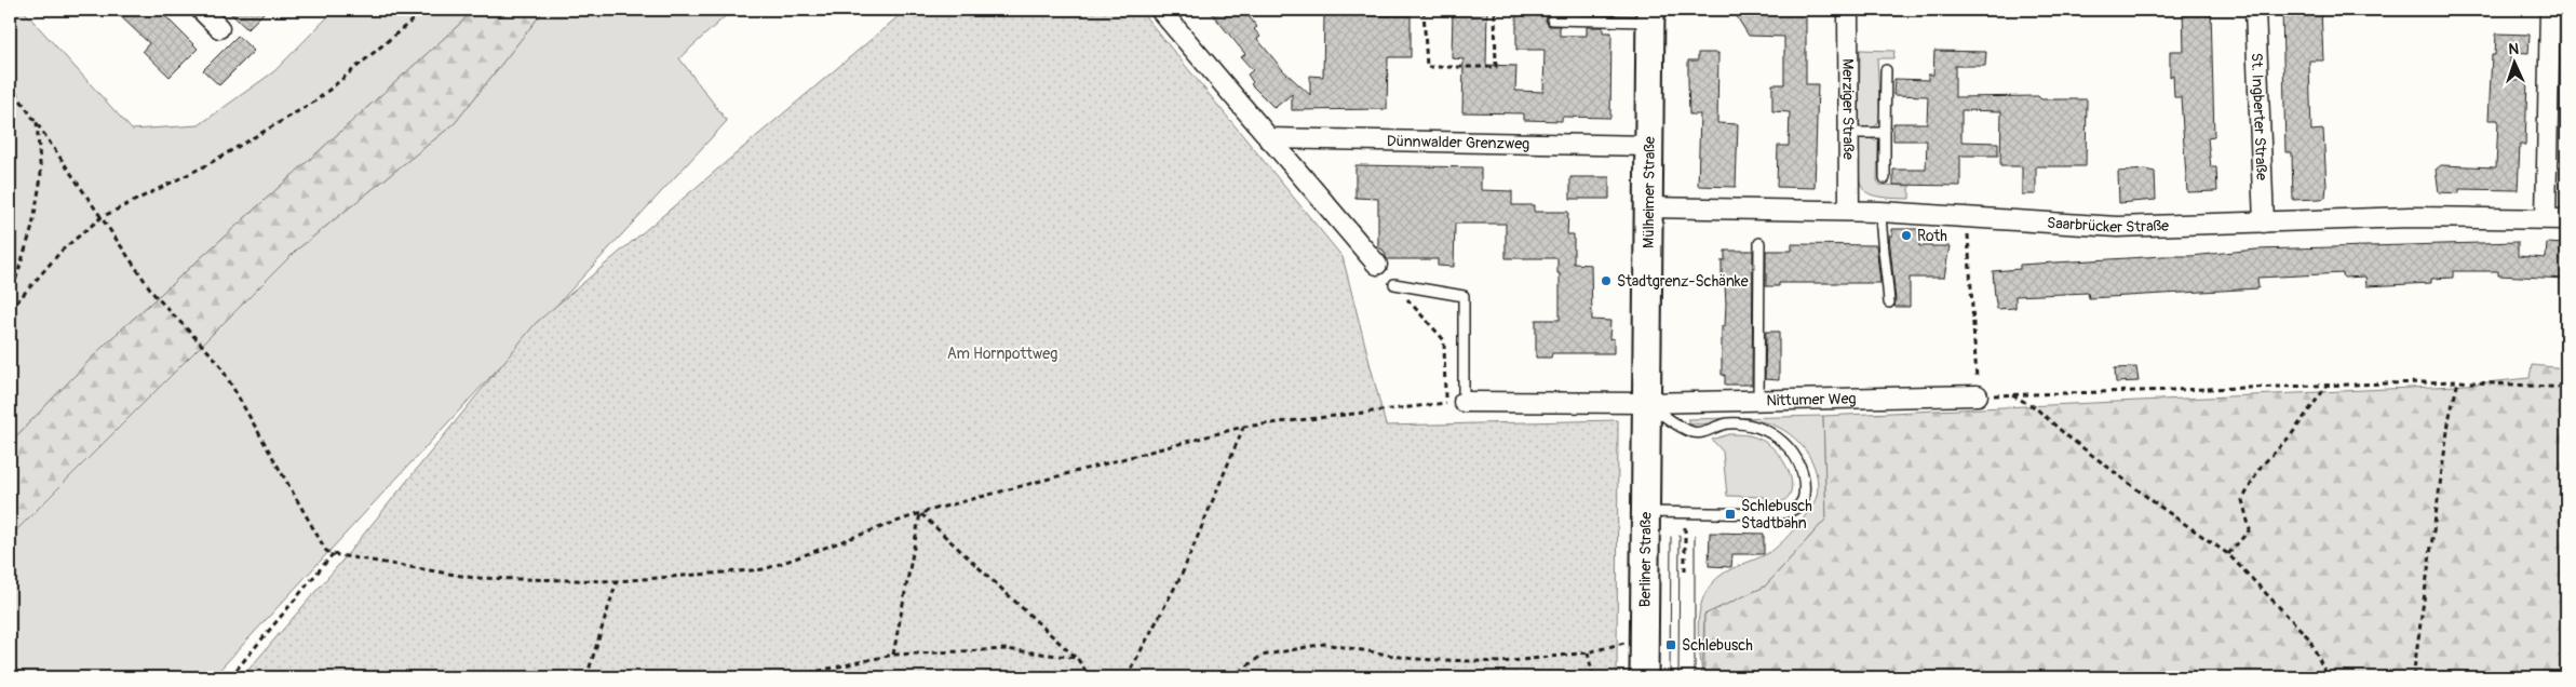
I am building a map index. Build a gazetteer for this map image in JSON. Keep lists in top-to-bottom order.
{
  "streets": {
    "main road": ["Mülheimer Straße", "Berliner Straße"],
    "street": [
      "Merziger Straße",
      "St. Ingberter Straße",
      "Dünnwalder Grenzweg",
      "Saarbrücker Straße",
      "Nittumer Weg"
    ]
  },
  "crossings": [
    ["Merziger Straße", "Saarbrücker Straße"],
    ["St. Ingberter Straße", "Saarbrücker Straße"],
    ["Dünnwalder Grenzweg", "Mülheimer Straße"],
    ["Mülheimer Straße", "Saarbrücker Straße"],
    ["Mülheimer Straße", "Nittumer Weg"],
    ["Mülheimer Straße", "Berliner Straße"]
  ],
  "parks": ["Am Hornpottweg"],
  "places": {
    "other": ["Roth", "Stadtgrenz-Schänke"],
    "transit": ["Schlebusch Stadtbahn", "Schlebusch"]
  },
  "north": "top"
}
